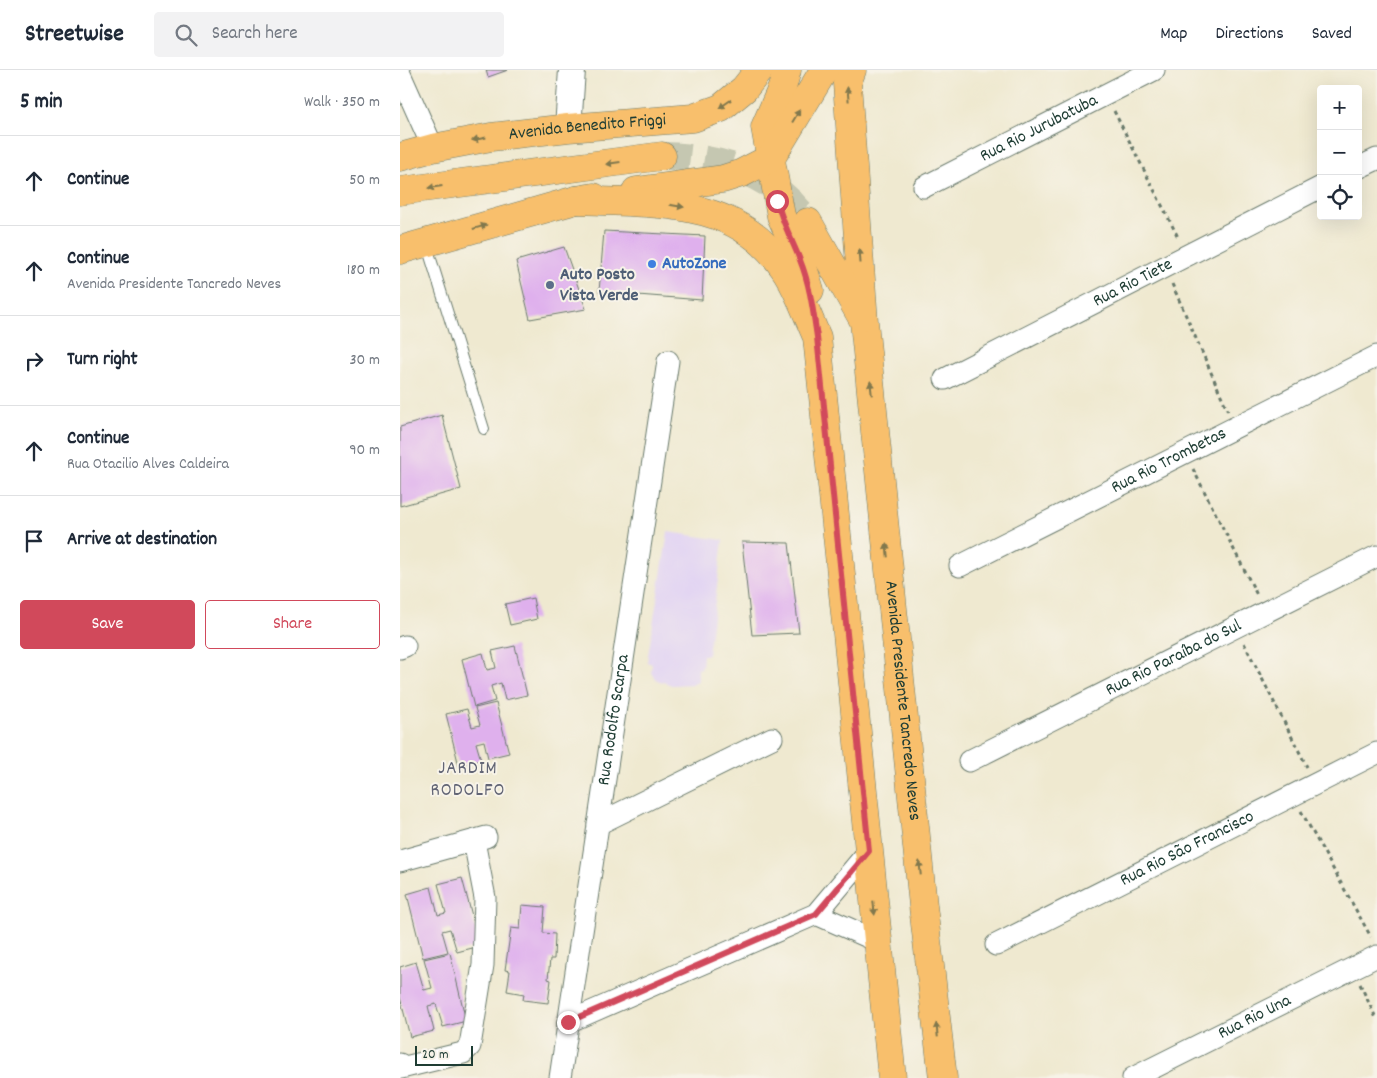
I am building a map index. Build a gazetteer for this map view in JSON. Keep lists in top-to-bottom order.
{
  "streets": {
    "main road": ["Avenida Benedito Friggi", "Avenida Presidente Tancredo Neves"],
    "street": [
      "Rua Rio Jurubatuba",
      "Rua Rio Tiete",
      "Rua Rio Trombetas",
      "Rua Rio Paraíba do Sul",
      "Rua Rodolfo Scarpa",
      "Rua Rio São Francisco",
      "Rua Rio Una"
    ]
  },
  "districts": ["JARDIM RODOLFO"],
  "places": ["AutoZone", "Auto Posto Vista Verde"],
  "scale_bar": "20 m",
  "page": {
    "header": "Streetwise",
    "search": "Search here",
    "nav": ["Map", "Directions", "Saved"],
    "heading": ["5 min", "Walk · 350 m"],
    "map_buttons": ["+", "−"],
    "list": [
      ["Continue", "50 m"],
      ["Continue", "Avenida Presidente Tancredo Neves", "180 m"],
      ["Turn right", "30 m"],
      ["Continue", "Rua Otacilio Alves Caldeira", "90 m"],
      "Arrive at destination"
    ],
    "buttons": ["Save", "Share"],
    "scale": "20 m"
  }
}
